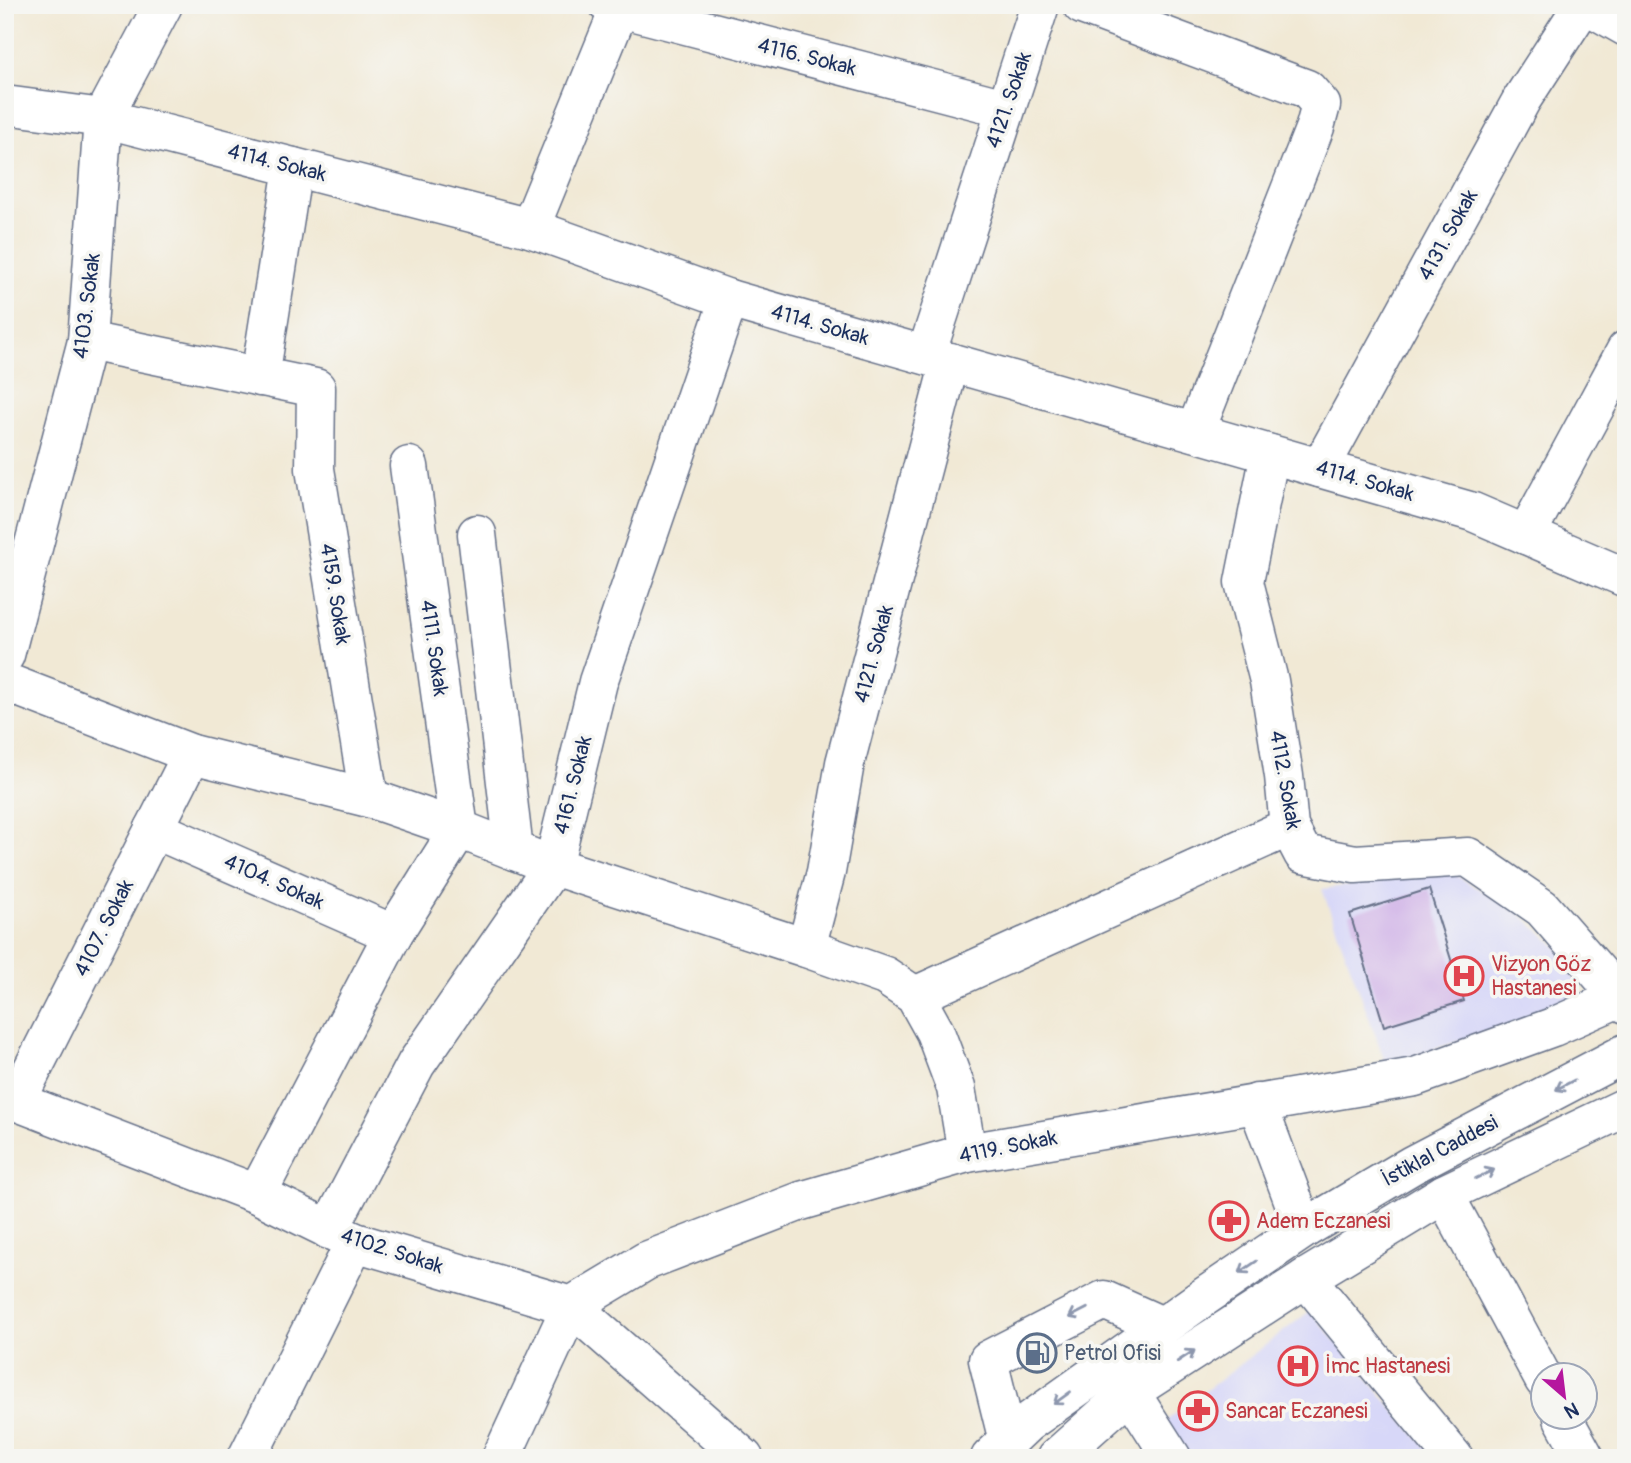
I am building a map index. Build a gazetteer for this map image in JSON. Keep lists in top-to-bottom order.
{
  "streets": {
    "street": [
      "4116. Sokak",
      "4121. Sokak",
      "4114. Sokak",
      "4131. Sokak",
      "4103. Sokak",
      "4159. Sokak",
      "4111. Sokak",
      "4112. Sokak",
      "4161. Sokak",
      "4104. Sokak",
      "4107. Sokak",
      "4119. Sokak",
      "İstiklal Caddesi",
      "4102. Sokak"
    ]
  },
  "crossings": [
    ["4116. Sokak", "4121. Sokak"],
    ["4121. Sokak", "4114. Sokak"],
    ["4114. Sokak", "4131. Sokak"],
    ["4114. Sokak", "4103. Sokak"],
    ["4114. Sokak", "4112. Sokak"],
    ["4114. Sokak", "4161. Sokak"],
    ["4112. Sokak", "4119. Sokak"],
    ["4161. Sokak", "4102. Sokak"],
    ["4104. Sokak", "4107. Sokak"],
    ["4107. Sokak", "4102. Sokak"],
    ["4119. Sokak", "4102. Sokak"]
  ],
  "places": {
    "hospital": ["Vizyon Göz Hastanesi", "İmc Hastanesi"],
    "pharmacy": ["Adem Eczanesi", "Sancar Eczanesi"],
    "fuel station": ["Petrol Ofisi"]
  },
  "north": "bottom right"
}
